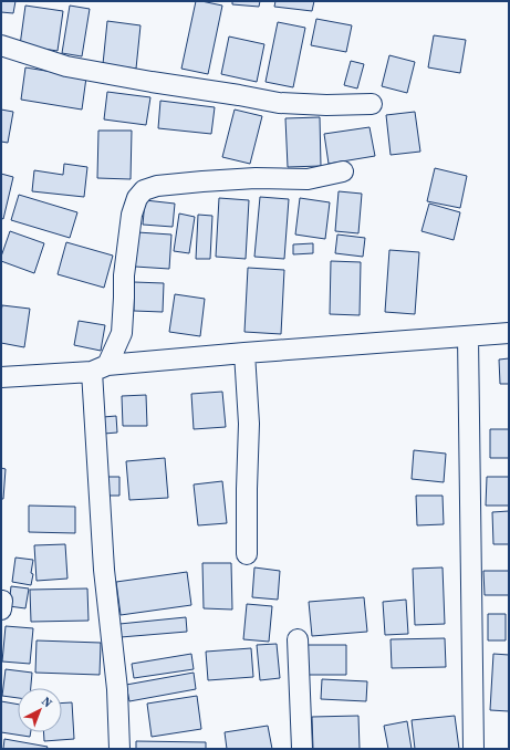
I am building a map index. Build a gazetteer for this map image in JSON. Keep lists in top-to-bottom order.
{
  "north": "top right"
}
